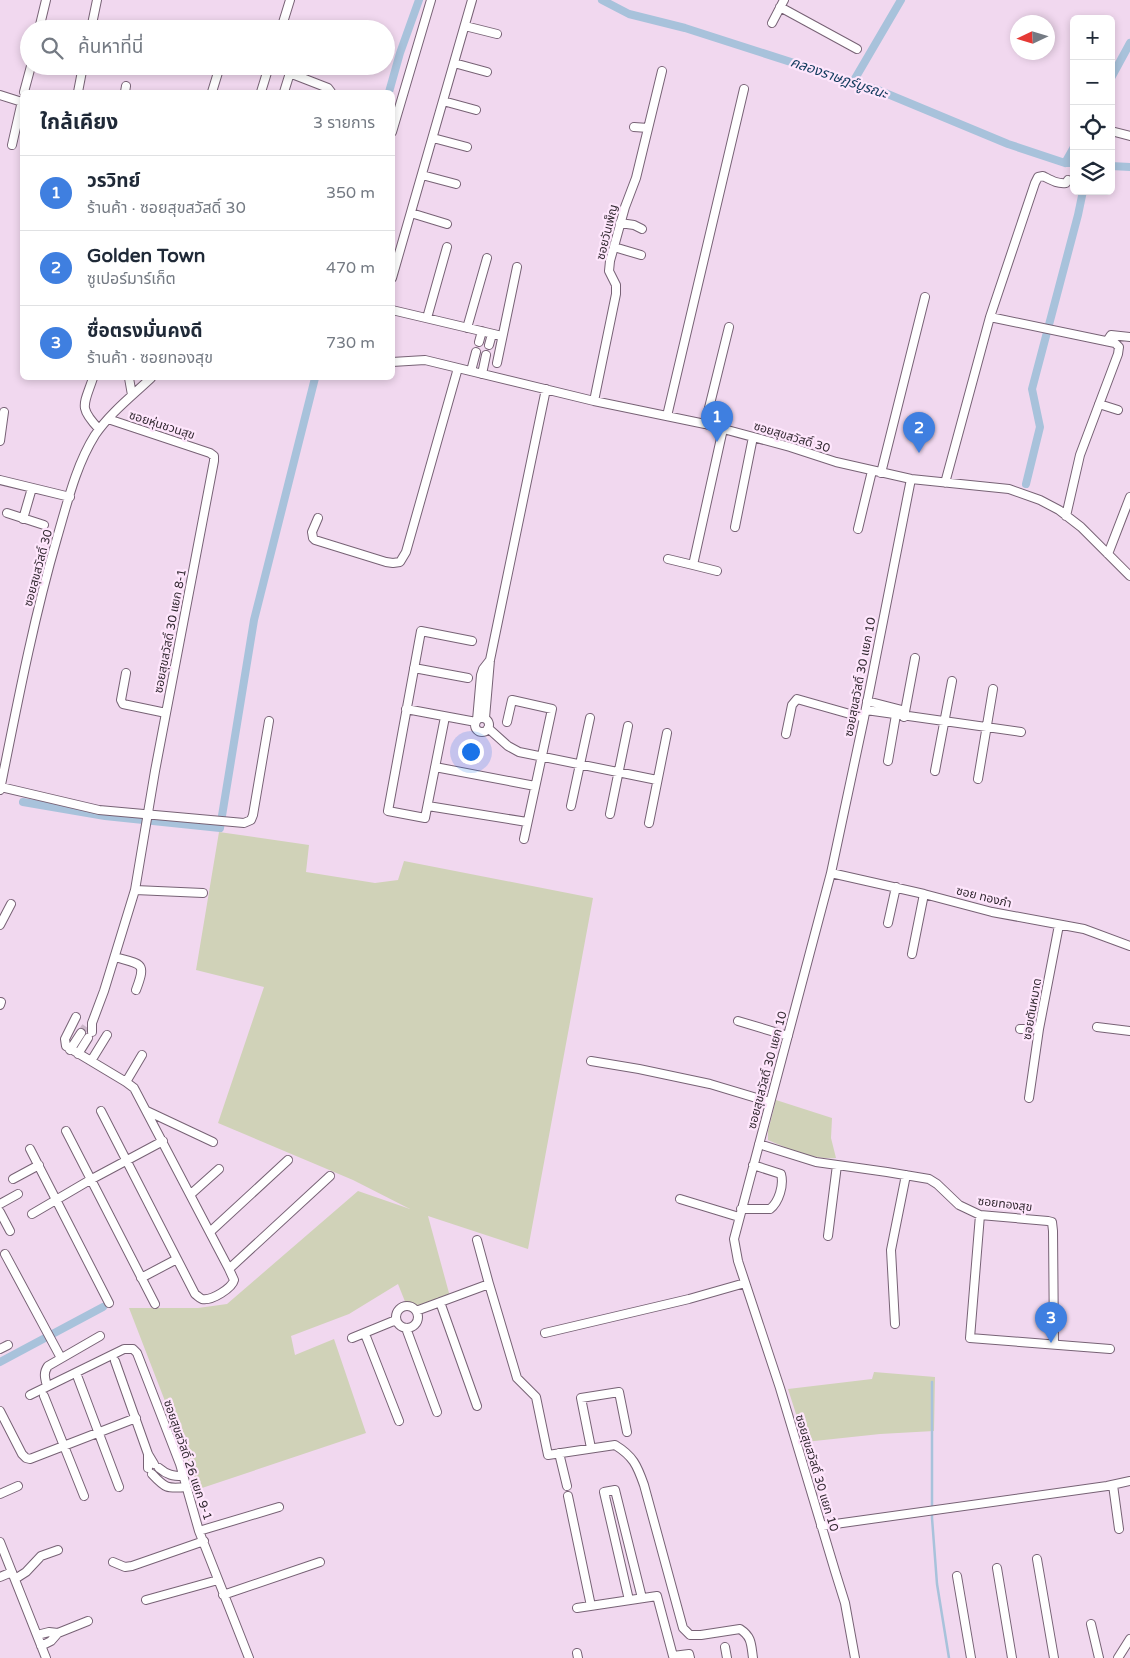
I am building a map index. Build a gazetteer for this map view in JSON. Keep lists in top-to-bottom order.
{
  "streets": {
    "street": [
      "ซอยวันเพ็ญ",
      "ซอยหุ่นชวนสุข",
      "ซอยสุขสวัสดิ์ 30",
      "ซอยสุขสวัสดิ์ 30 แยก 8-1",
      "ซอยสุขสวัสดิ์ 30 แยก 10",
      "ซอย ทองภํา",
      "ซอยตันหมาด",
      "ซอยทองสุข",
      "ซอยสุขสวัสดิ์ 26 แยก 9-1"
    ]
  },
  "crossings": [
    ["ซอยวันเพ็ญ", "ซอยสุขสวัสดิ์ 30"],
    ["ซอยหุ่นชวนสุข", "ซอยสุขสวัสดิ์ 30"],
    ["ซอยหุ่นชวนสุข", "ซอยสุขสวัสดิ์ 30 แยก 8-1"],
    ["ซอยสุขสวัสดิ์ 30", "ซอยสุขสวัสดิ์ 30 แยก 10"],
    ["ซอยสุขสวัสดิ์ 30 แยก 10", "ซอย ทองภํา"],
    ["ซอยสุขสวัสดิ์ 30 แยก 10", "ซอยทองสุข"],
    ["ซอย ทองภํา", "ซอยตันหมาด"]
  ],
  "water": ["คลองราษฎร์บูรณะ"],
  "north": "left",
  "page": {
    "map_buttons": ["+", "−"],
    "search": "ค้นหาที่นี่",
    "heading": ["ใกล้เคียง", "3 รายการ"],
    "list": [
      {
        "mark": "1",
        "name": "วรวิทย์",
        "note": "ร้านค้า · ซอยสุขสวัสดิ์ 30",
        "value": "350 m"
      },
      {
        "mark": "2",
        "name": "Golden Town",
        "note": "ซูเปอร์มาร์เก็ต",
        "value": "470 m"
      },
      {
        "mark": "3",
        "name": "ซื่อตรงมั่นคงดี",
        "note": "ร้านค้า · ซอยทองสุข",
        "value": "730 m"
      }
    ],
    "pins": ["1", "2", "3"]
  }
}
